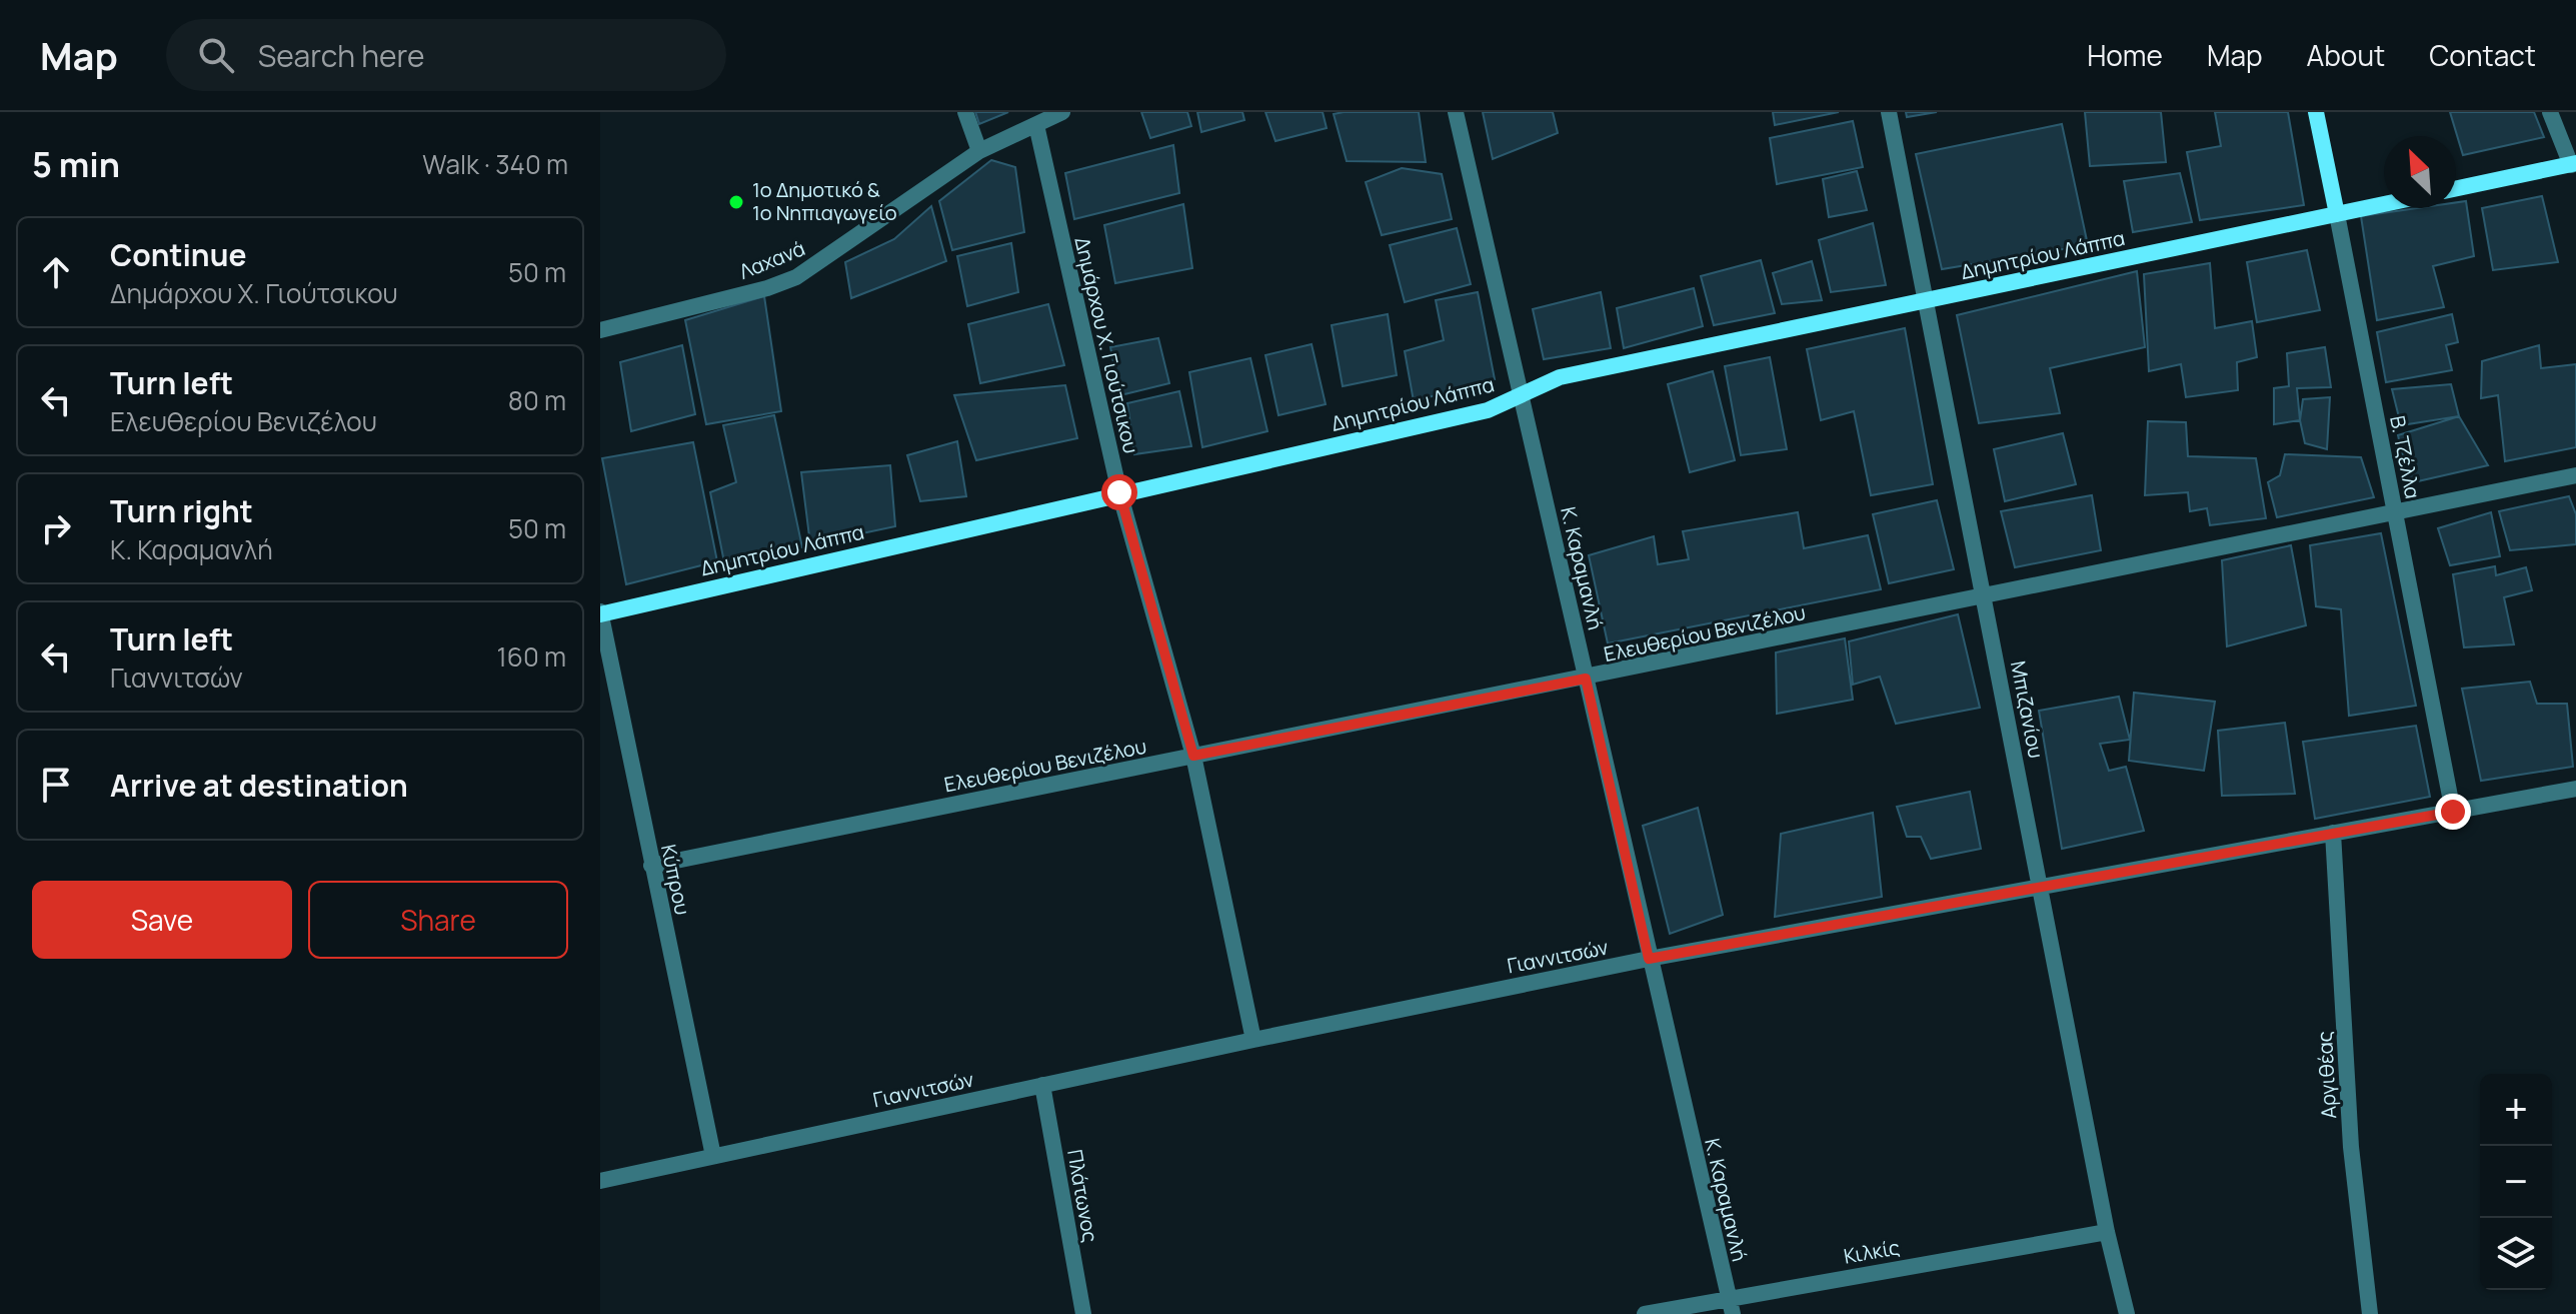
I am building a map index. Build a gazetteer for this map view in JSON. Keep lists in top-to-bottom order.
{
  "streets": {
    "street": [
      "Δημητρίου Λάππα",
      "Λαχανά",
      "Δημάρχου Χ. Γιούτσικου",
      "Β. Τζέλλα",
      "Κ. Καραμανλή",
      "Ελευθερίου Βενιζέλου",
      "Μπιζανίου",
      "Κύπρου",
      "Γιαννιτσών",
      "Αργιθέας",
      "Πλάτωνος",
      "Κιλκίς"
    ]
  },
  "crossings": [
    ["Δημητρίου Λάππα", "Δημάρχου Χ. Γιούτσικου"],
    ["Δημητρίου Λάππα", "Β. Τζέλλα"],
    ["Δημητρίου Λάππα", "Κ. Καραμανλή"],
    ["Δημητρίου Λάππα", "Μπιζανίου"],
    ["Δημητρίου Λάππα", "Κύπρου"],
    ["Λαχανά", "Δημάρχου Χ. Γιούτσικου"],
    ["Δημάρχου Χ. Γιούτσικου", "Ελευθερίου Βενιζέλου"],
    ["Δημάρχου Χ. Γιούτσικου", "Γιαννιτσών"],
    ["Β. Τζέλλα", "Ελευθερίου Βενιζέλου"],
    ["Β. Τζέλλα", "Γιαννιτσών"],
    ["Κ. Καραμανλή", "Ελευθερίου Βενιζέλου"],
    ["Κ. Καραμανλή", "Γιαννιτσών"],
    ["Κ. Καραμανλή", "Κιλκίς"],
    ["Ελευθερίου Βενιζέλου", "Μπιζανίου"],
    ["Ελευθερίου Βενιζέλου", "Κύπρου"],
    ["Μπιζανίου", "Γιαννιτσών"],
    ["Μπιζανίου", "Κιλκίς"],
    ["Κύπρου", "Γιαννιτσών"],
    ["Γιαννιτσών", "Αργιθέας"],
    ["Γιαννιτσών", "Πλάτωνος"]
  ],
  "places": ["1ο Δημοτικό & 1ο Νηπιαγωγείο"],
  "north": "top left",
  "page": {
    "header": "Map",
    "search": "Search here",
    "nav": [
      "Home",
      "Map",
      "About",
      "Contact"
    ],
    "heading": ["5 min", "Walk · 340 m"],
    "list": [
      ["Continue", "Δημάρχου Χ. Γιούτσικου", "50 m"],
      ["Turn left", "Ελευθερίου Βενιζέλου", "80 m"],
      ["Turn right", "Κ. Καραμανλή", "50 m"],
      ["Turn left", "Γιαννιτσών", "160 m"],
      "Arrive at destination"
    ],
    "buttons": ["Save", "Share"],
    "map_buttons": ["+", "−"]
  }
}
